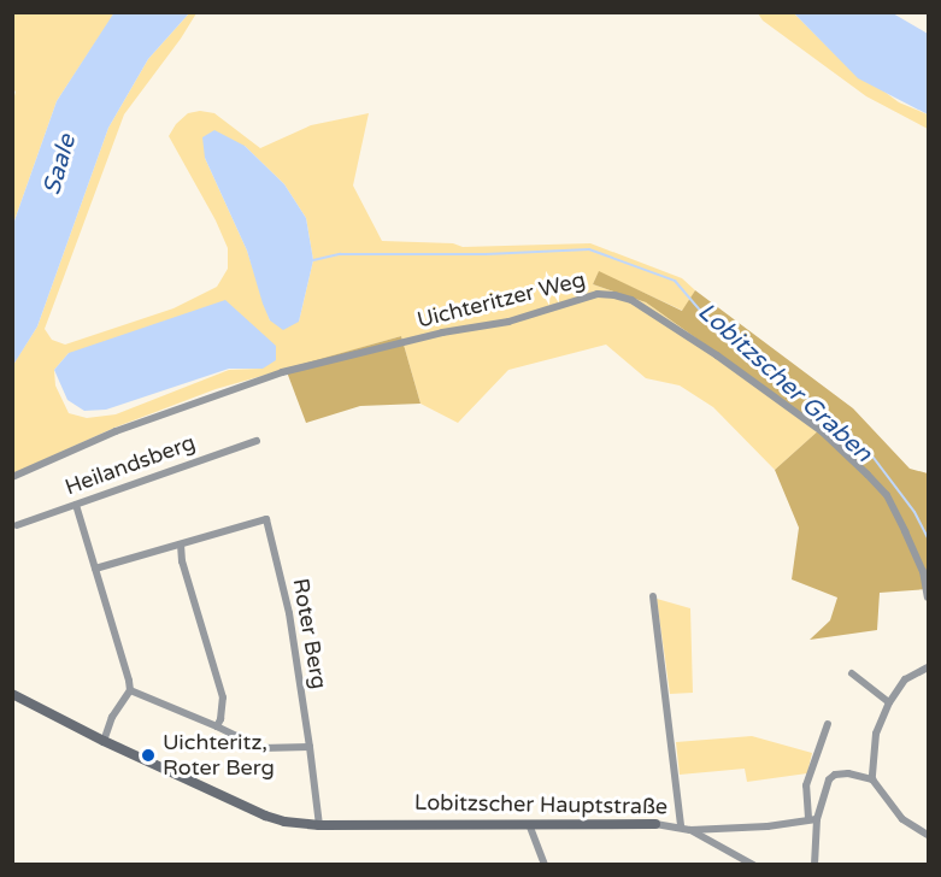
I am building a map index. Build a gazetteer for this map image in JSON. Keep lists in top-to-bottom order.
{
  "streets": {
    "street": [
      "Uichteritzer Weg",
      "Heilandsberg",
      "Roter Berg",
      "Lobitzscher Hauptstraße"
    ]
  },
  "water": ["Saale", "Lobitzscher Graben"],
  "places": ["Uichteritz, Roter Berg"]
}
